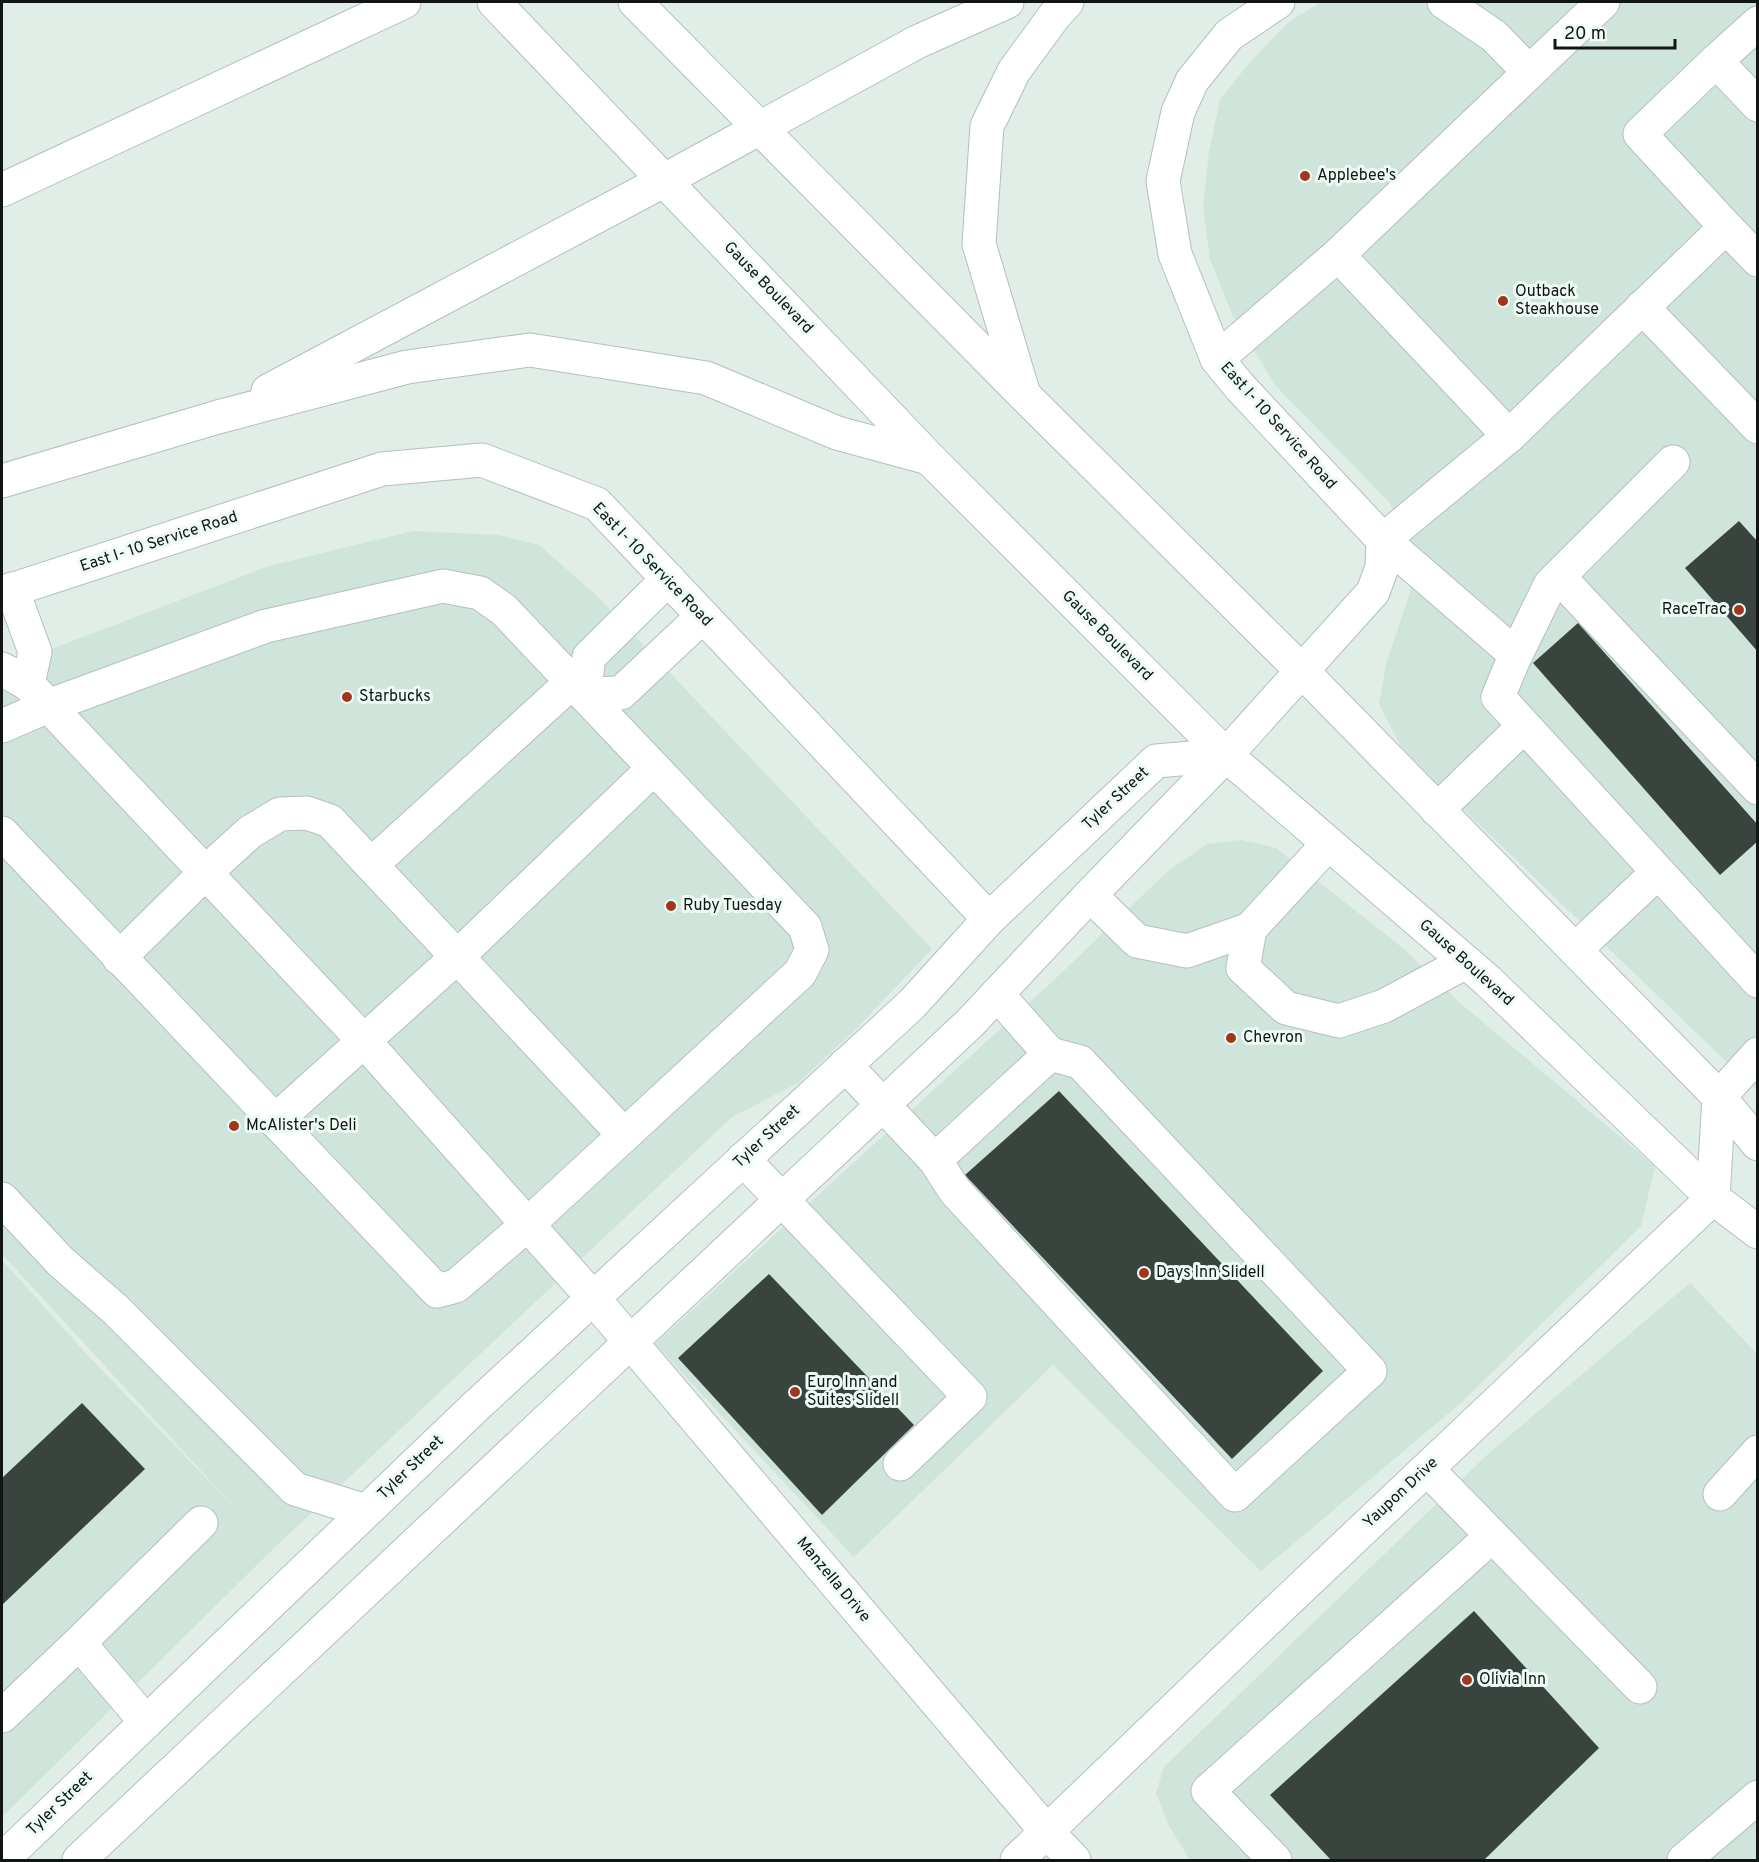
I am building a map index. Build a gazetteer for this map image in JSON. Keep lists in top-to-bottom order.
{
  "streets": {
    "main road": [
      "Gause Boulevard",
      "East I- 10 Service Road",
      "Tyler Street",
      "Yaupon Drive",
      "Manzella Drive"
    ]
  },
  "crossings": [
    ["Gause Boulevard", "Tyler Street"],
    ["Gause Boulevard", "Yaupon Drive"],
    ["East I- 10 Service Road", "Tyler Street"],
    ["Tyler Street", "Manzella Drive"],
    ["Yaupon Drive", "Manzella Drive"]
  ],
  "places": [
    "Applebee's",
    "Outback Steakhouse",
    "RaceTrac",
    "Starbucks",
    "Ruby Tuesday",
    "Chevron",
    "McAlister's Deli",
    "Days Inn Slidell",
    "Euro Inn and Suites Slidell",
    "Olivia Inn"
  ],
  "scale_bar": "20 m"
}
